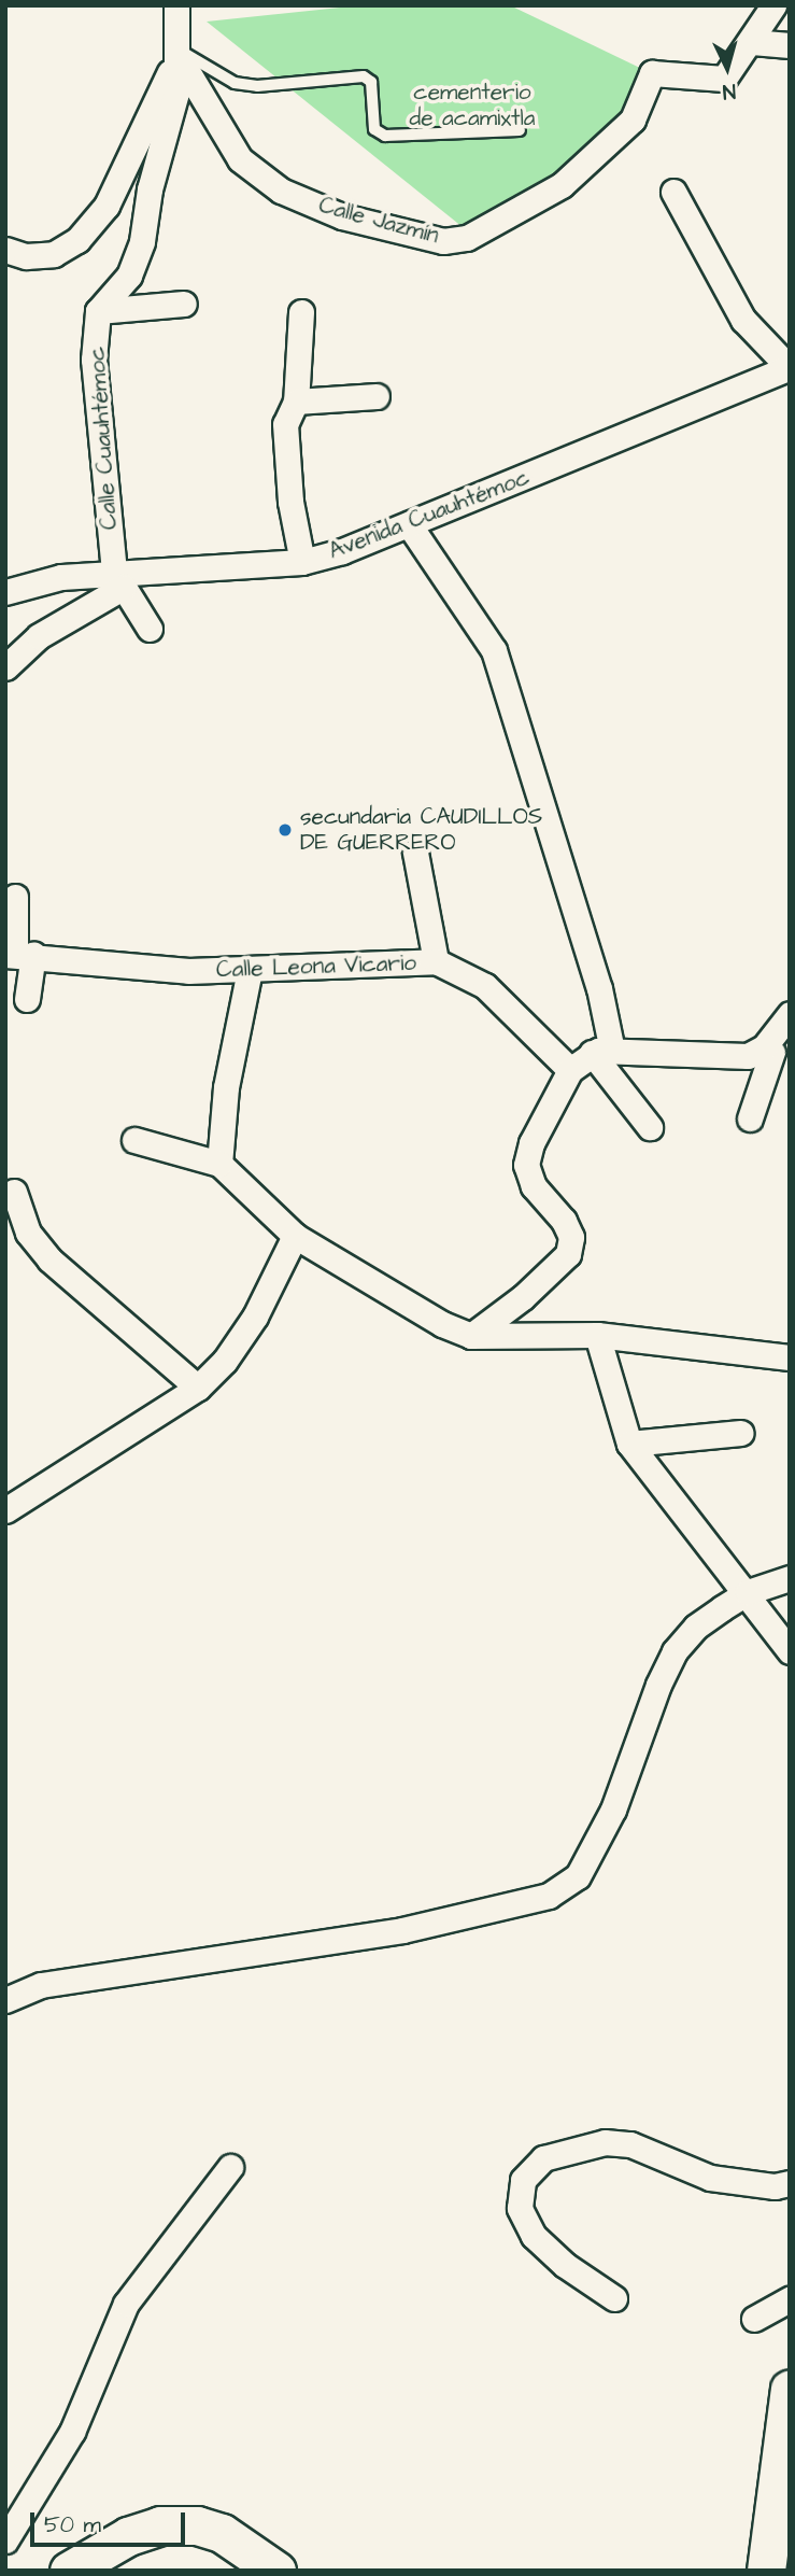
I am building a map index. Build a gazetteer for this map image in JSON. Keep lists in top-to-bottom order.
{
  "streets": {
    "street": [
      "Calle Jazmín",
      "Calle Cuauhtémoc",
      "Avenida Cuauhtémoc",
      "Calle Leona Vicario"
    ]
  },
  "crossings": [
    ["Calle Cuauhtémoc", "Avenida Cuauhtémoc"]
  ],
  "parks": ["cementerio de acamixtla"],
  "places": ["secundaria CAUDILLOS DE GUERRERO"],
  "scale_bar": "50 m",
  "north": "bottom"
}
